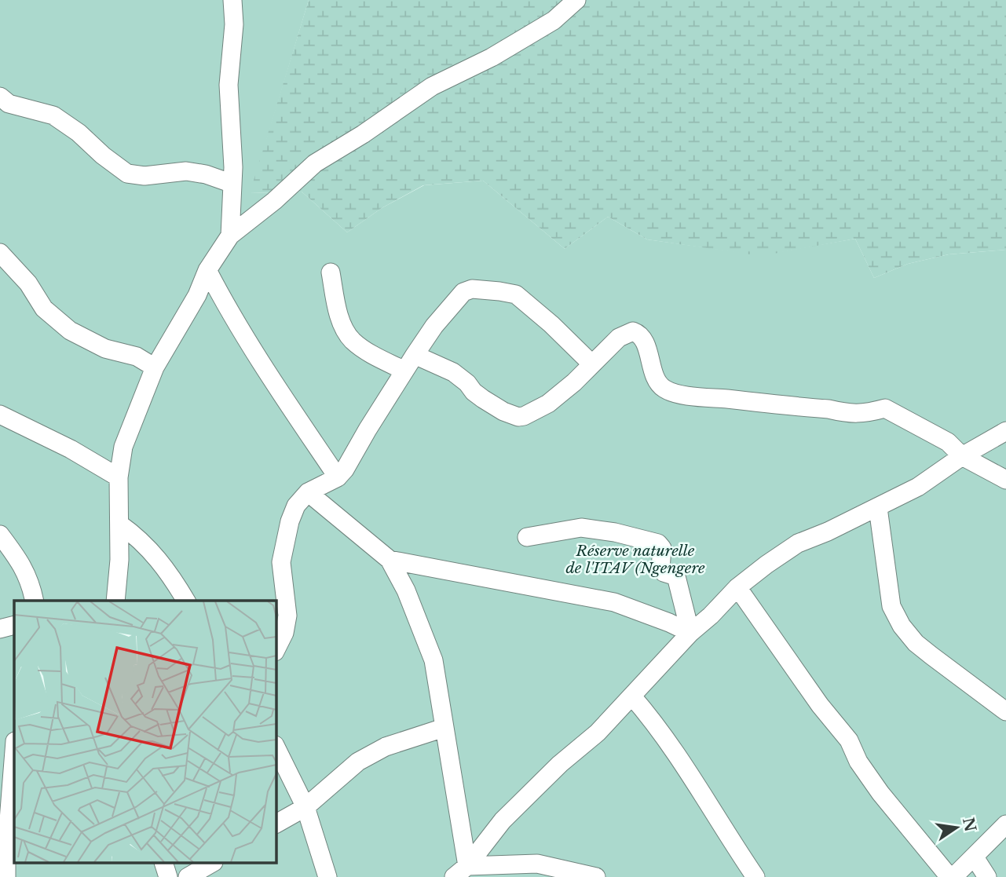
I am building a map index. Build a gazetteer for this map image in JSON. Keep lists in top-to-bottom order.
{
  "parks": ["Réserve naturelle de l'ITAV (Ngengere"],
  "north": "right"
}
